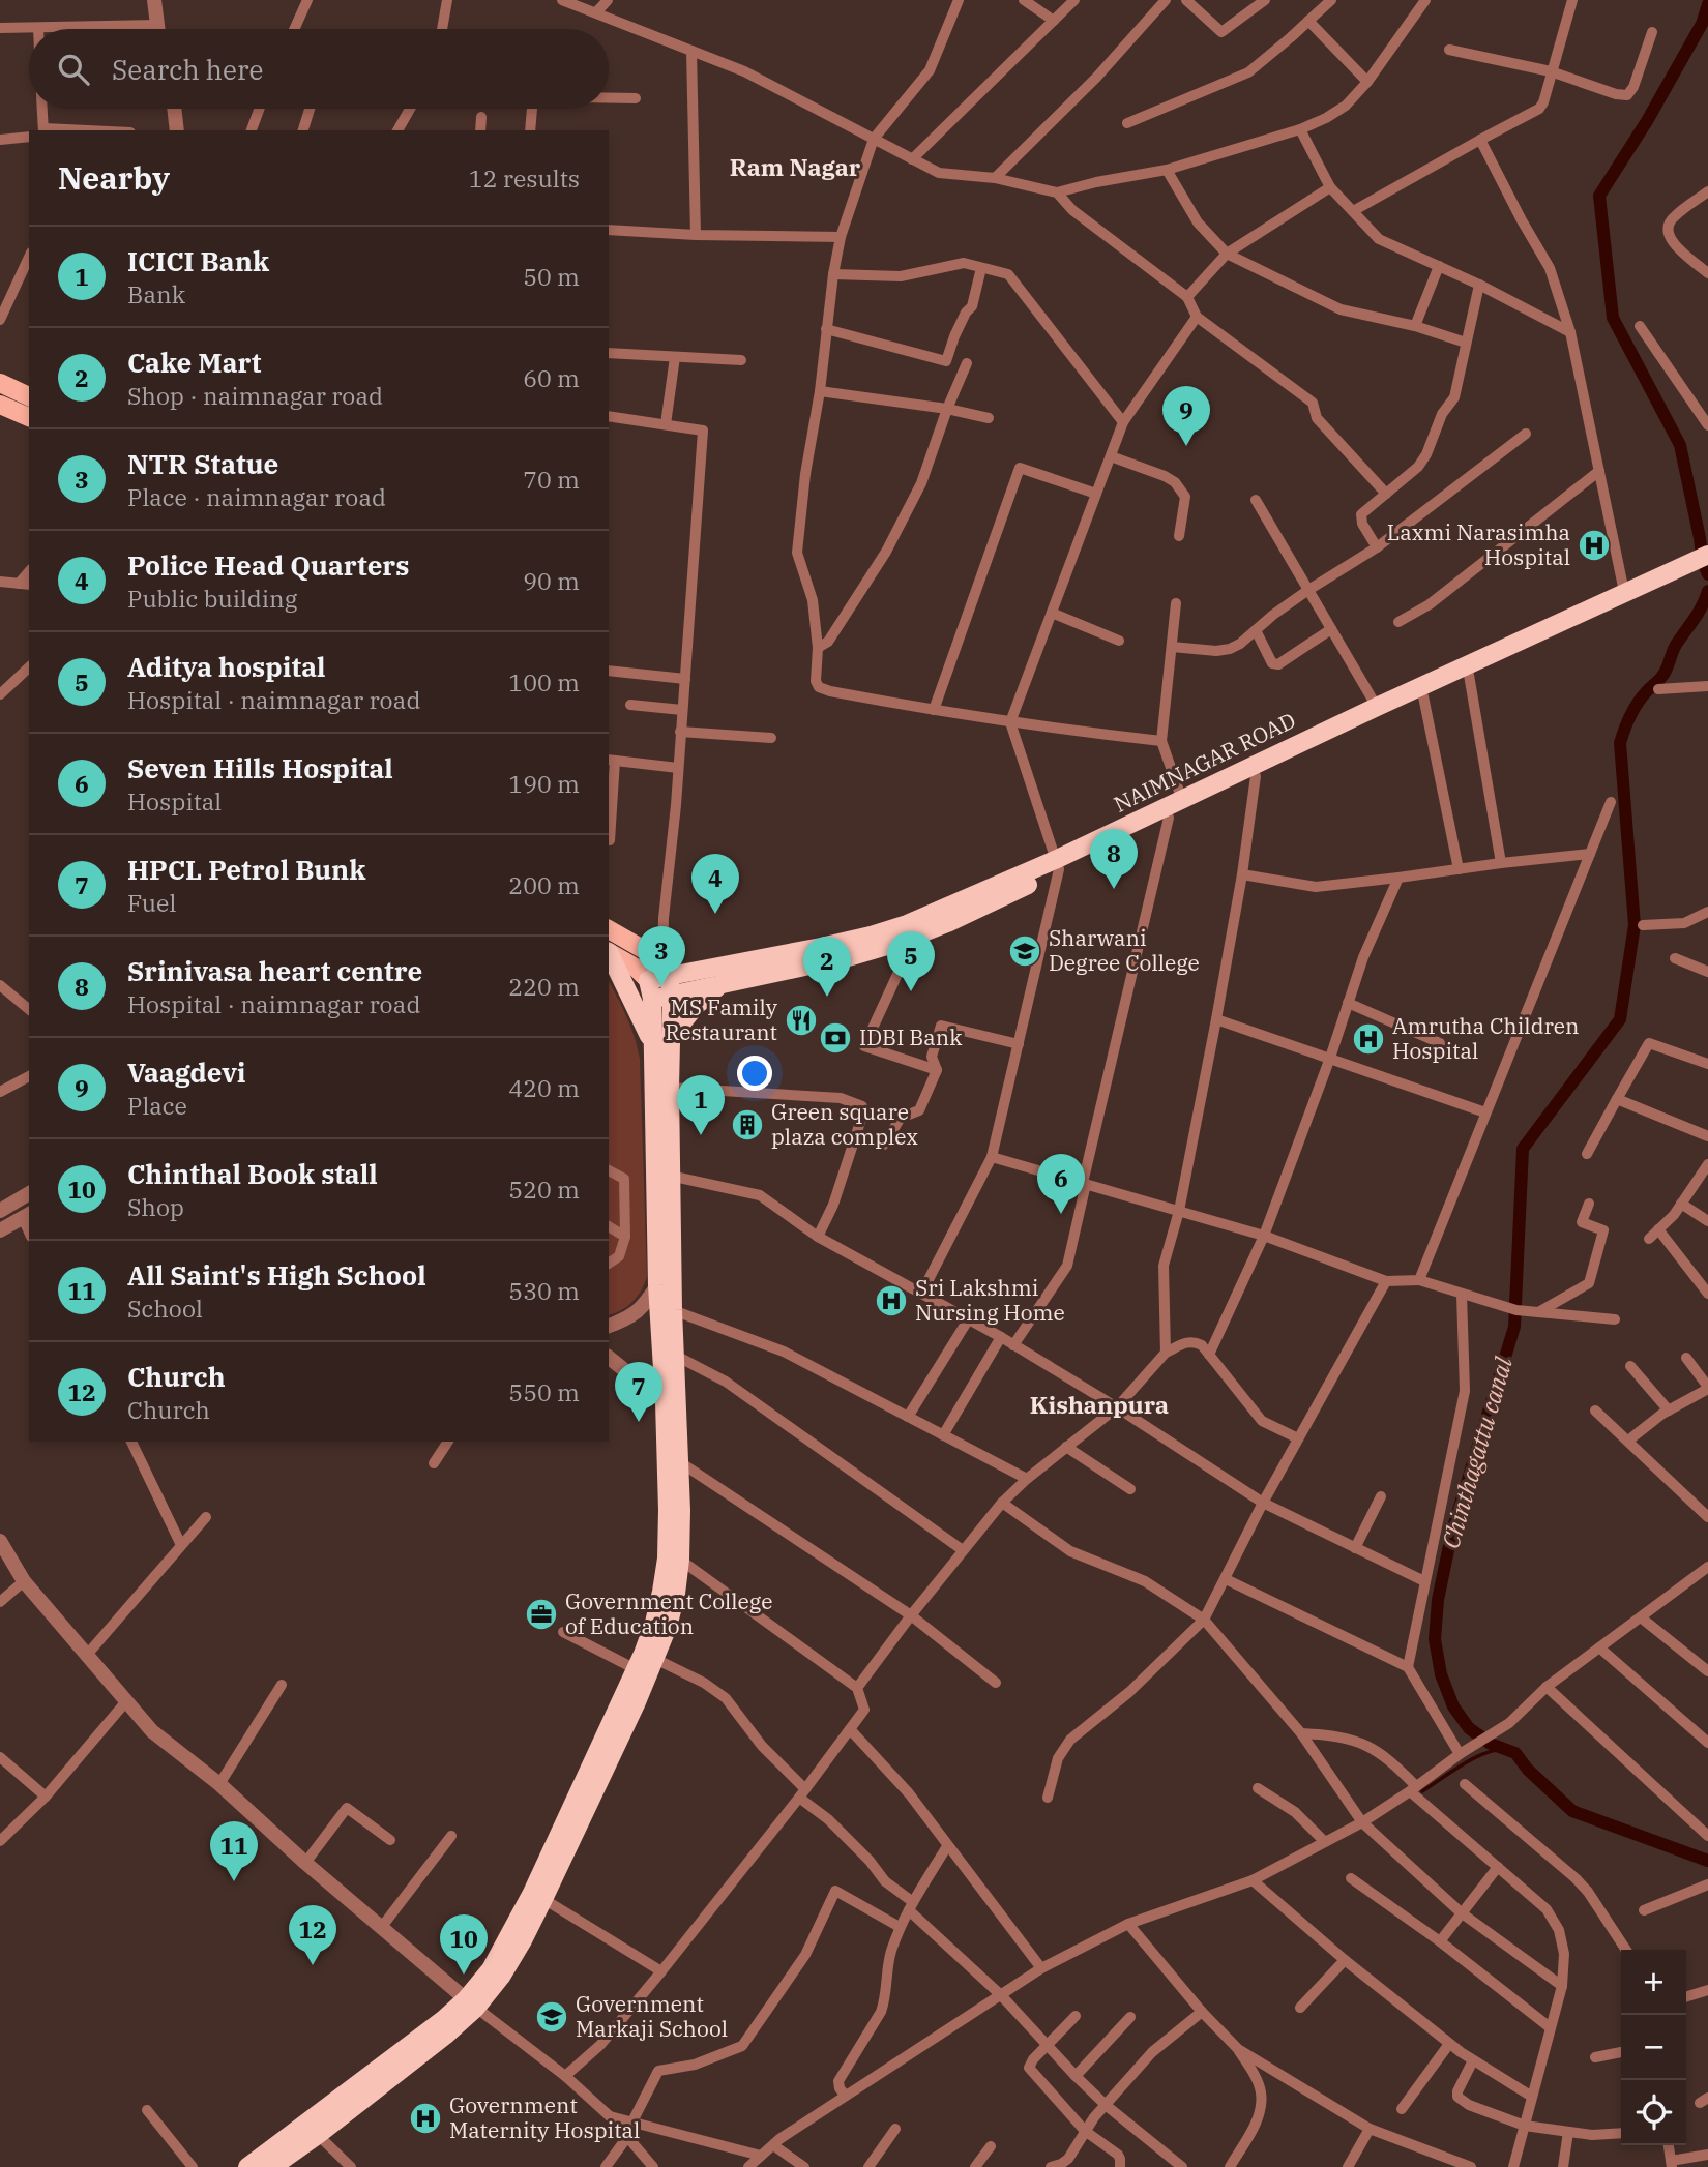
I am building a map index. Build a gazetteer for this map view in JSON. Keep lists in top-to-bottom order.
{
  "streets": {
    "highway": ["NAIMNAGAR ROAD"]
  },
  "districts": ["Ram Nagar", "Kishanpura"],
  "water": ["Chinthagattu canal"],
  "places": {
    "hospital": [
      "Laxmi Narasimha Hospital",
      "Amrutha Children Hospital",
      "Sri Lakshmi Nursing Home",
      "Government Maternity Hospital"
    ],
    "school or university": ["Sharwani Degree College", "Government Markaji School"],
    "restaurant": ["MS Family Restaurant"],
    "bank": ["IDBI Bank"],
    "building": ["Green square plaza complex"],
    "office": ["Government College of Education"]
  },
  "page": {
    "search": "Search here",
    "heading": ["Nearby", "12 results"],
    "list": [
      {
        "mark": "1",
        "name": "ICICI Bank",
        "note": "Bank",
        "value": "50 m"
      },
      {
        "mark": "2",
        "name": "Cake Mart",
        "note": "Shop · naimnagar road",
        "value": "60 m"
      },
      {
        "mark": "3",
        "name": "NTR Statue",
        "note": "Place · naimnagar road",
        "value": "70 m"
      },
      {
        "mark": "4",
        "name": "Police Head Quarters",
        "note": "Public building",
        "value": "90 m"
      },
      {
        "mark": "5",
        "name": "Aditya hospital",
        "note": "Hospital · naimnagar road",
        "value": "100 m"
      },
      {
        "mark": "6",
        "name": "Seven Hills Hospital",
        "note": "Hospital",
        "value": "190 m"
      },
      {
        "mark": "7",
        "name": "HPCL Petrol Bunk",
        "note": "Fuel",
        "value": "200 m"
      },
      {
        "mark": "8",
        "name": "Srinivasa heart centre",
        "note": "Hospital · naimnagar road",
        "value": "220 m"
      },
      {
        "mark": "9",
        "name": "Vaagdevi",
        "note": "Place",
        "value": "420 m"
      },
      {
        "mark": "10",
        "name": "Chinthal Book stall",
        "note": "Shop",
        "value": "520 m"
      },
      {
        "mark": "11",
        "name": "All Saint's High School",
        "note": "School",
        "value": "530 m"
      },
      {
        "mark": "12",
        "name": "Church",
        "note": "Church",
        "value": "550 m"
      }
    ],
    "pins": [
      "9",
      "8",
      "4",
      "3",
      "5",
      "2",
      "1",
      "6",
      "7",
      "11",
      "12",
      "10"
    ],
    "map_buttons": ["+", "−"]
  }
}
